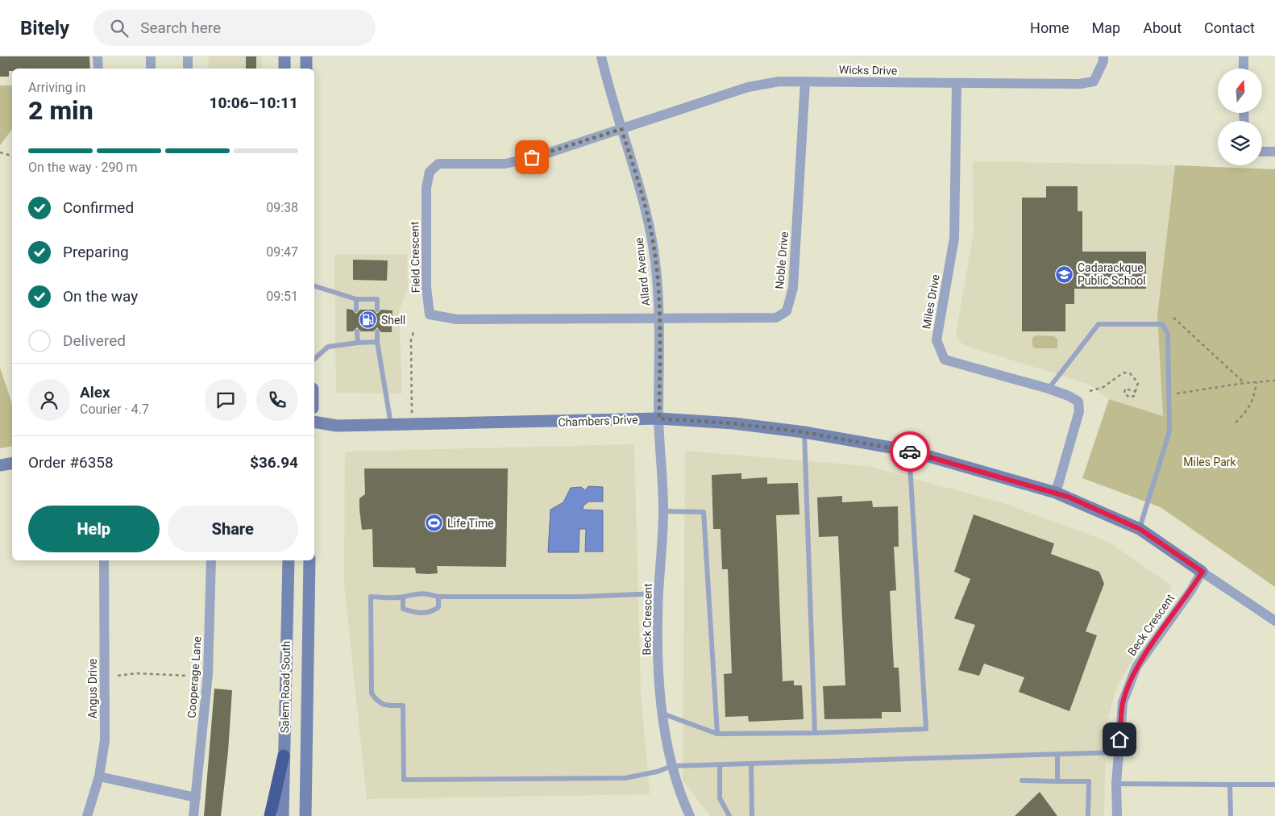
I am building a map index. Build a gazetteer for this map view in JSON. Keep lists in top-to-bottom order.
{
  "streets": {
    "street": [
      "Wicks Drive",
      "Field Crescent",
      "Noble Drive",
      "Allard Avenue",
      "Miles Drive",
      "Chambers Drive",
      "Beck Crescent",
      "Cooperage Lane",
      "Salem Road South",
      "Angus Drive"
    ]
  },
  "crossings": [
    ["Wicks Drive", "Field Crescent"],
    ["Wicks Drive", "Noble Drive"],
    ["Wicks Drive", "Allard Avenue"],
    ["Wicks Drive", "Miles Drive"],
    ["Field Crescent", "Noble Drive"],
    ["Field Crescent", "Allard Avenue"],
    ["Noble Drive", "Allard Avenue"],
    ["Allard Avenue", "Chambers Drive"],
    ["Allard Avenue", "Beck Crescent"],
    ["Miles Drive", "Chambers Drive"],
    ["Chambers Drive", "Beck Crescent"]
  ],
  "parks": ["Miles Park"],
  "places": {
    "school or university": ["Cadarackque Public School"],
    "fuel station": ["Shell"],
    "sports": ["Life Time"]
  },
  "north": "top",
  "page": {
    "header": "Bitely",
    "search": "Search here",
    "nav": [
      "Home",
      "Map",
      "About",
      "Contact"
    ],
    "heading": ["2 min", "Arriving in", "10:06–10:11"],
    "panel": [
      "Alex",
      "Courier · 4.7",
      "Order #6358",
      "$36.94"
    ],
    "bar": "On the way · 290 m",
    "list": [
      ["Confirmed", "09:38"],
      ["Preparing", "09:47"],
      ["On the way", "09:51"],
      "Delivered"
    ],
    "buttons": ["Help", "Share"]
  }
}
